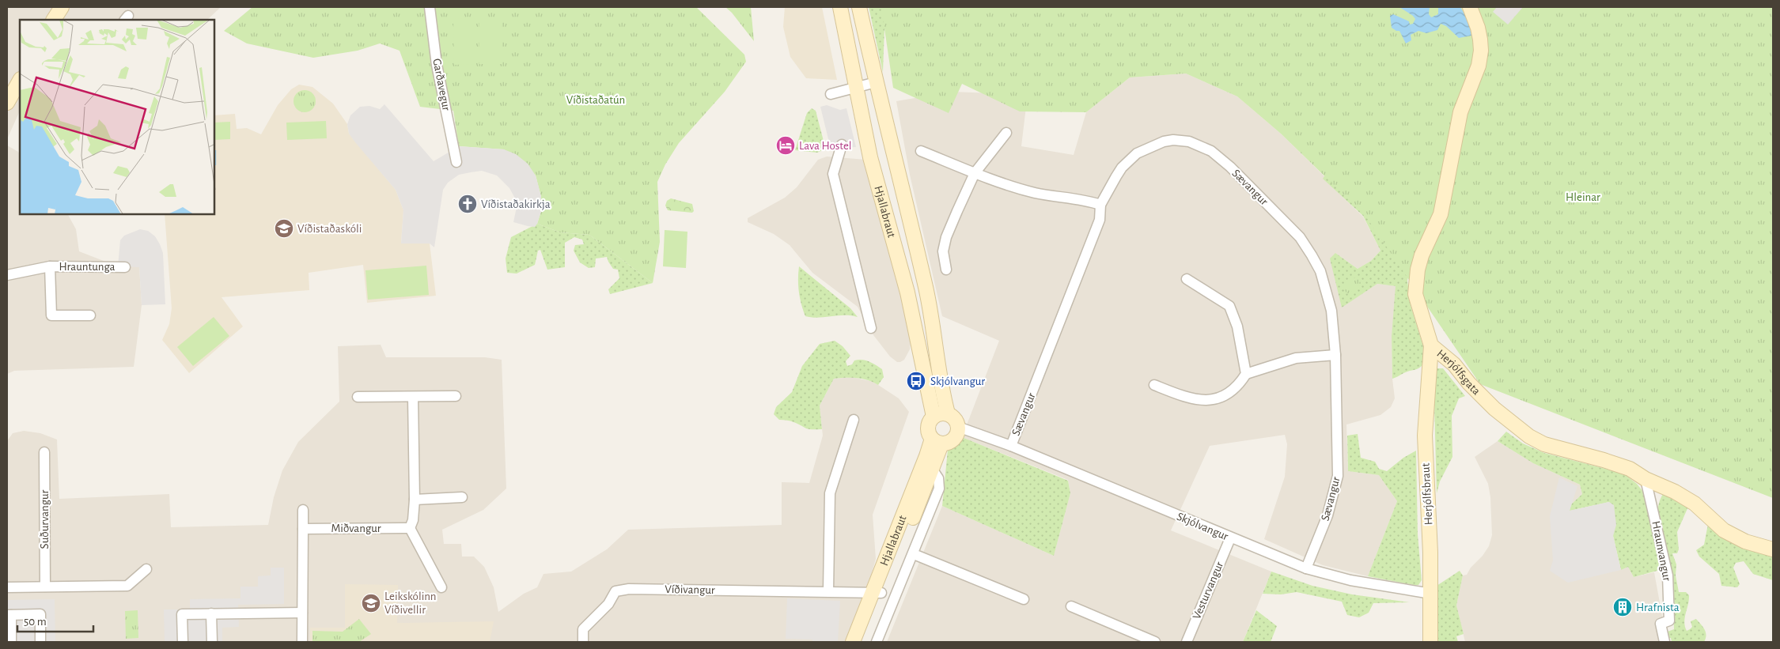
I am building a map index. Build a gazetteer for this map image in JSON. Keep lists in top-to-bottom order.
{
  "streets": {
    "main road": ["Hjallabraut", "Herjólfsgata", "Herjólfsbraut"],
    "street": [
      "Garðavegur",
      "Sævangur",
      "Hrauntunga",
      "Suðurvangur",
      "Skjólvangur",
      "Miðvangur",
      "Hraunvangur",
      "Víðivangur",
      "Vesturvangur"
    ]
  },
  "crossings": [
    ["Sævangur", "Skjólvangur"],
    ["Hjallabraut", "Skjólvangur"],
    ["Hjallabraut", "Víðivangur"],
    ["Herjólfsgata", "Herjólfsbraut"],
    ["Herjólfsgata", "Hraunvangur"],
    ["Herjólfsbraut", "Skjólvangur"],
    ["Skjólvangur", "Vesturvangur"]
  ],
  "parks": ["Víðistaðatún", "Hleinar"],
  "places": {
    "hotel": ["Lava Hostel"],
    "church": ["Víðistaðakirkja"],
    "school or university": ["Víðistaðaskóli", "Leikskólinn Víðivellir"],
    "bus stop": ["Skjólvangur"],
    "building": ["Hrafnista"]
  },
  "scale_bar": "50 m"
}
